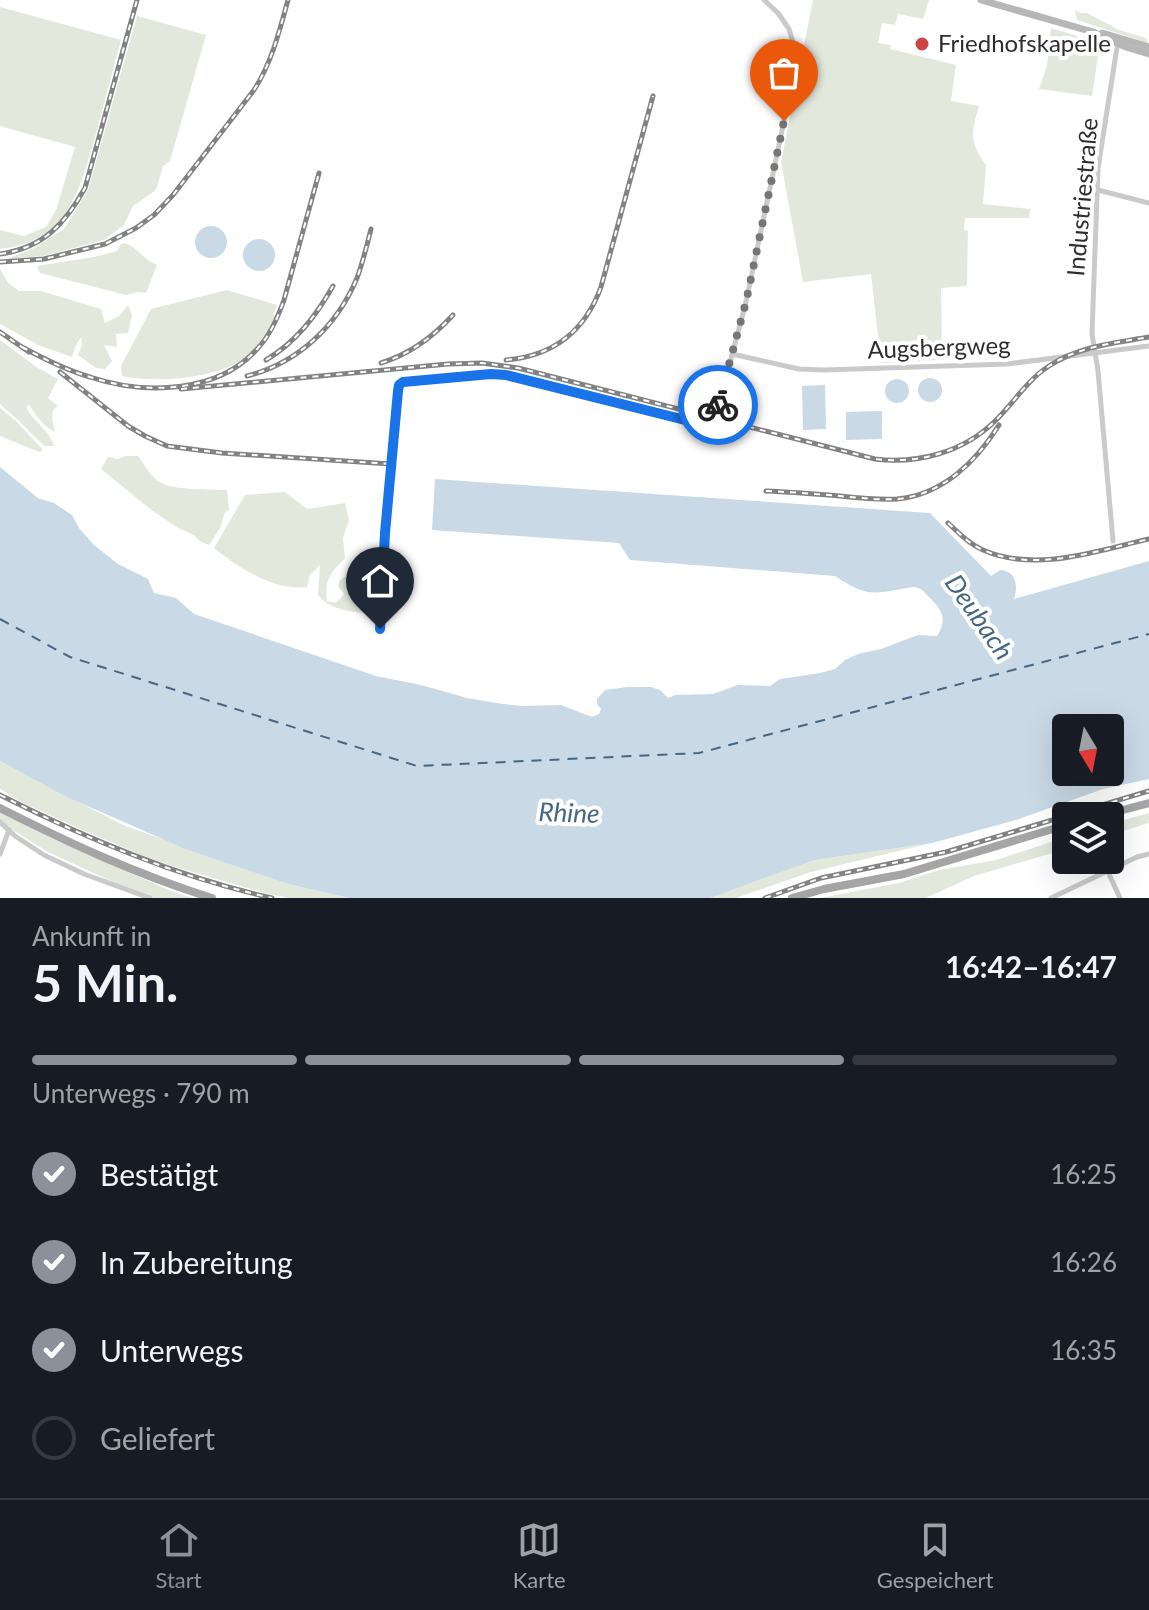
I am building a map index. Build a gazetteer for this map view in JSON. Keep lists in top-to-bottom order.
{
  "streets": {
    "street": ["Industriestraße", "Augsbergweg"]
  },
  "crossings": [
    ["Industriestraße", "Augsbergweg"]
  ],
  "water": ["Deubach", "Rhine"],
  "places": ["Friedhofskapelle"],
  "north": "bottom",
  "page": {
    "heading": ["5 Min.", "Ankunft in", "16:42–16:47"],
    "bar": "Unterwegs · 790 m",
    "list": [
      ["Bestätigt", "16:25"],
      ["In Zubereitung", "16:26"],
      ["Unterwegs", "16:35"],
      "Geliefert"
    ],
    "tabs": ["Start", "Karte", "Gespeichert"]
  }
}
